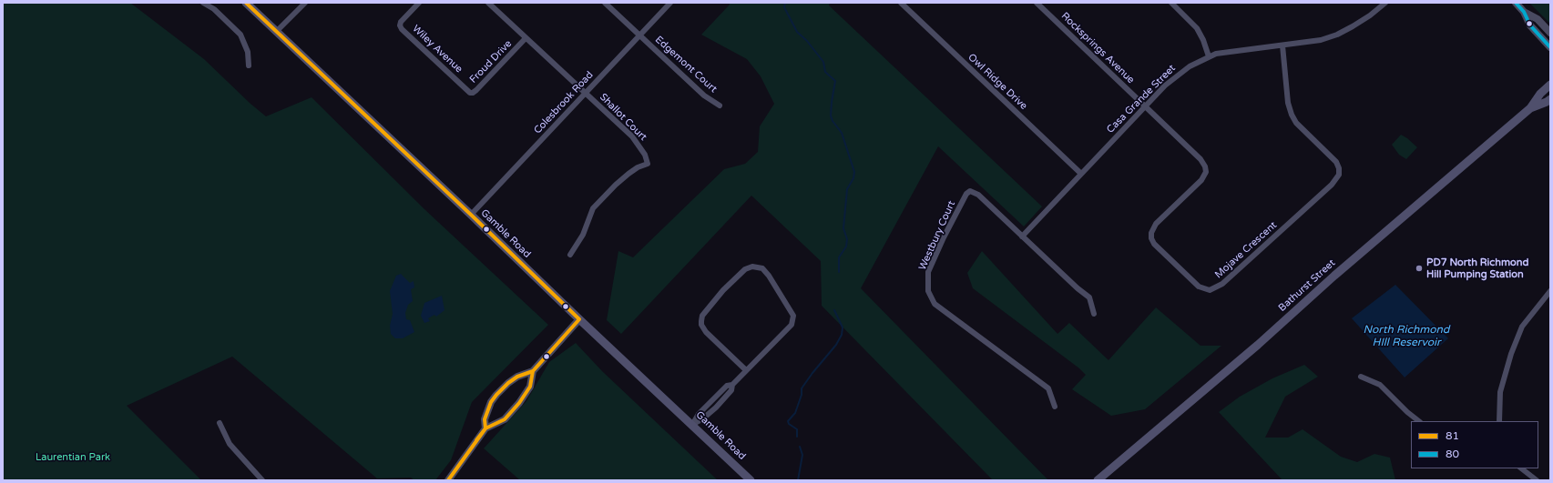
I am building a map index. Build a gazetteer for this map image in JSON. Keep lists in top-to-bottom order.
{
  "streets": {
    "main road": ["Gamble Road", "Bathurst Street"],
    "street": [
      "Rocksprings Avenue",
      "Wiley Avenue",
      "Froud Drive",
      "Edgemont Court",
      "Owl Ridge Drive",
      "Casa Grande Street",
      "Colesbrook Road",
      "Shallot Court",
      "Westbury Court",
      "Mojave Crescent"
    ]
  },
  "crossings": [
    ["Rocksprings Avenue", "Casa Grande Street"],
    ["Rocksprings Avenue", "Mojave Crescent"],
    ["Wiley Avenue", "Froud Drive"],
    ["Edgemont Court", "Colesbrook Road"],
    ["Owl Ridge Drive", "Casa Grande Street"],
    ["Casa Grande Street", "Westbury Court"],
    ["Casa Grande Street", "Mojave Crescent"],
    ["Colesbrook Road", "Shallot Court"],
    ["Colesbrook Road", "Gamble Road"]
  ],
  "water": ["North Richmond HIll Reservoir"],
  "parks": ["Laurentian Park"],
  "places": ["PD7 North Richmond Hill Pumping Station"],
  "lines": ["transit line 81", "transit line 80"],
  "legend": ["81", "80"]
}
